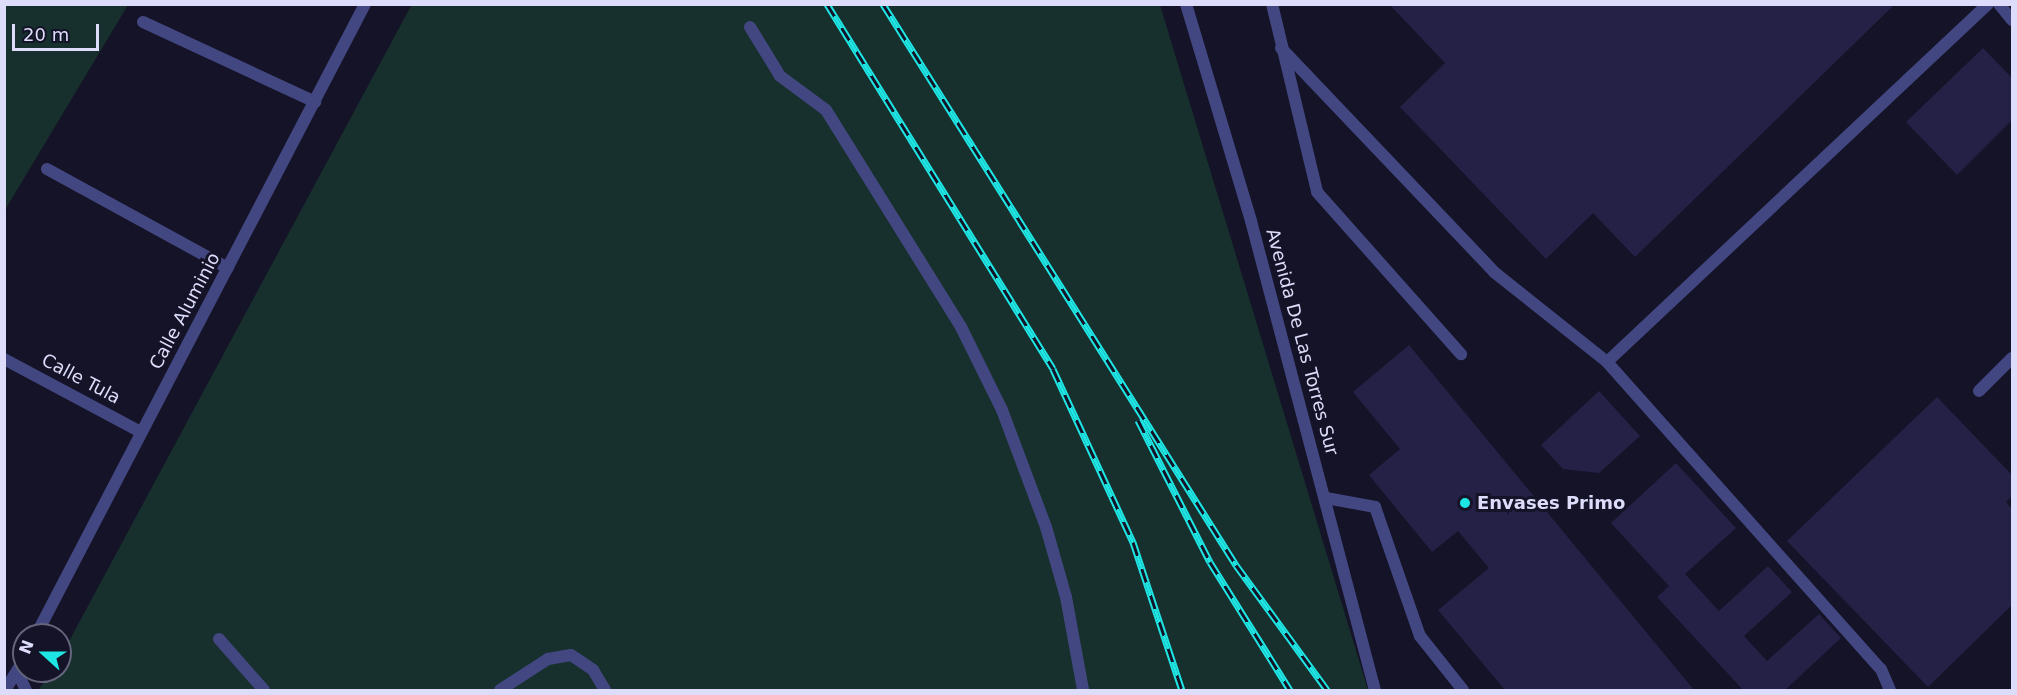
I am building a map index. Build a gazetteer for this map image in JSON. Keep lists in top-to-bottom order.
{
  "streets": {
    "street": ["Calle Aluminio", "Avenida De Las Torres Sur", "Calle Tula"]
  },
  "crossings": [
    ["Calle Aluminio", "Calle Tula"]
  ],
  "places": ["Envases Primo"],
  "scale_bar": "20 m",
  "north": "left"
}
